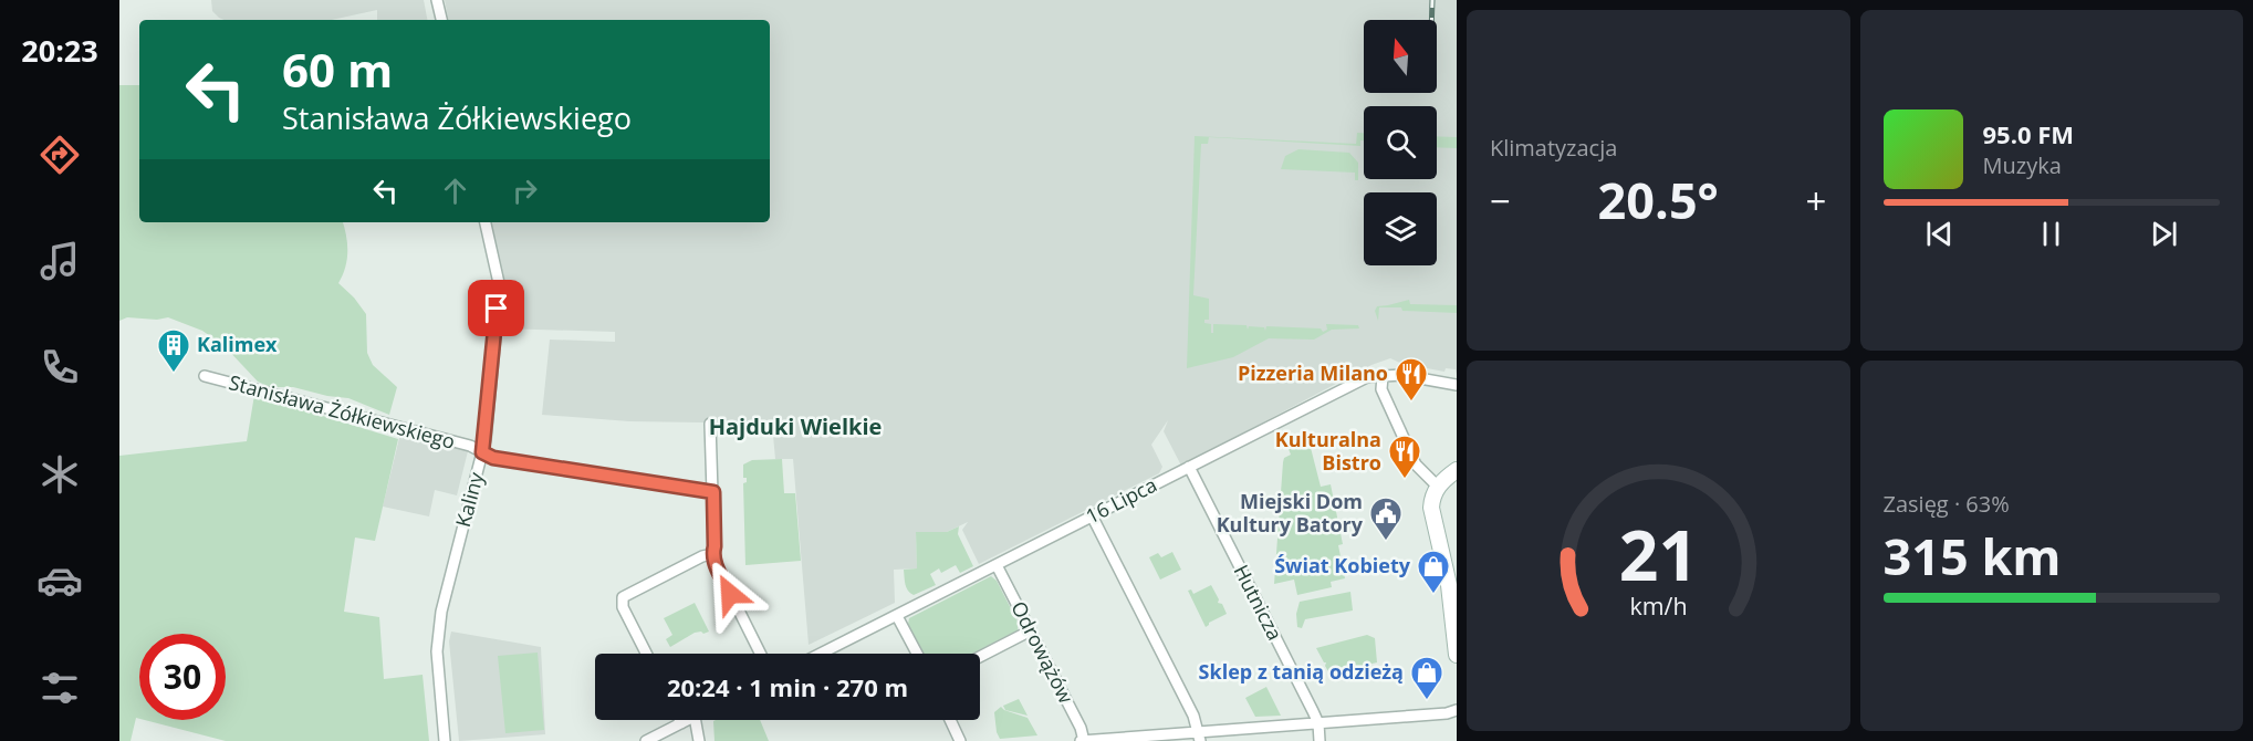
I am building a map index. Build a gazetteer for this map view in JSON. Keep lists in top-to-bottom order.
{
  "streets": {
    "street": [
      "Stanisława Żółkiewskiego",
      "Kaliny",
      "16 Lipca",
      "Hutnicza",
      "Odrowążów"
    ]
  },
  "crossings": [
    ["Stanisława Żółkiewskiego", "Kaliny"],
    ["16 Lipca", "Hutnicza"],
    ["16 Lipca", "Odrowążów"]
  ],
  "districts": ["Hajduki Wielkie"],
  "places": {
    "building": ["Kalimex"],
    "restaurant": ["Pizzeria Milano", "Kulturalna Bistro"],
    "public building": ["Miejski Dom Kultury Batory"],
    "shop": ["Świat Kobiety", "Sklep z tanią odzieżą"]
  },
  "north": "top",
  "page": {
    "tabs": "20:23",
    "tile": [
      "Klimatyzacja",
      ["Zasięg · 63%", "315 km"]
    ],
    "turn": ["60 m", "Stanisława Żółkiewskiego"],
    "song": ["95.0 FM", "Muzyka"],
    "heat": ["−", "20.5°", "+"],
    "limit": "30",
    "trip": "20:24 · 1 min · 270 m",
    "gauge": ["21", "km/h"]
  }
}
